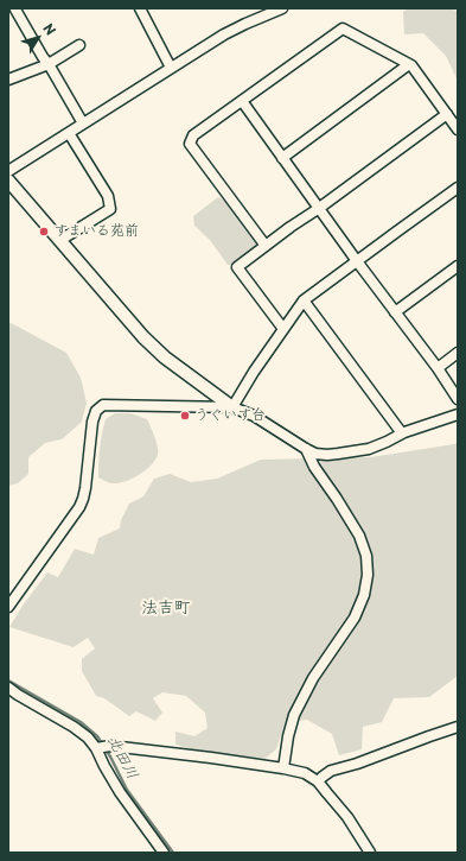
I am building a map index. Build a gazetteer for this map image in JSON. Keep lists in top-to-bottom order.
{
  "districts": ["法吉町"],
  "water": ["北田川"],
  "places": ["すまいる苑前", "うぐいす台"],
  "north": "top right"
}
